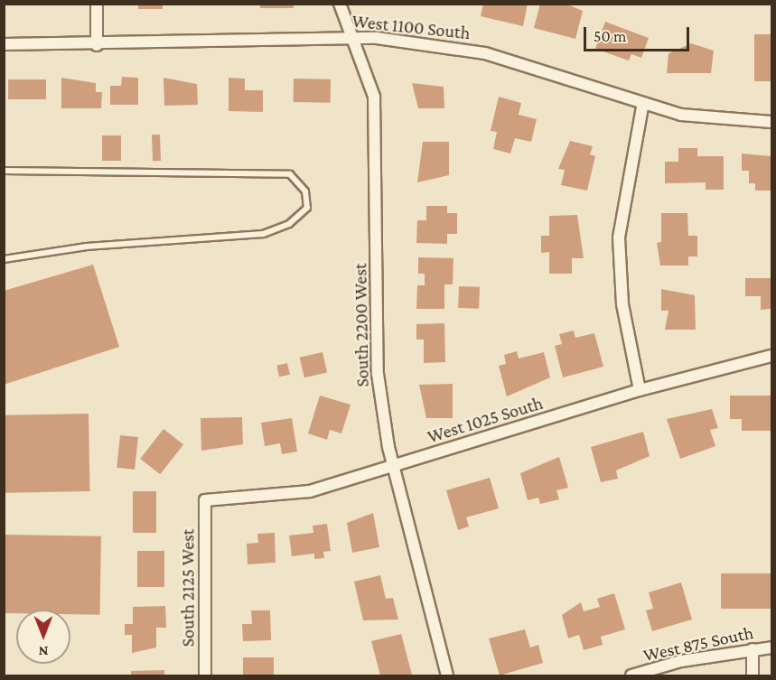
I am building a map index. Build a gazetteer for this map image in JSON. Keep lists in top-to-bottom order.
{
  "streets": {
    "street": [
      "West 1100 South",
      "South 2200 West",
      "West 1025 South",
      "South 2125 West",
      "West 875 South"
    ]
  },
  "crossings": [
    ["West 1100 South", "South 2200 West"],
    ["South 2200 West", "West 1025 South"],
    ["West 1025 South", "South 2125 West"]
  ],
  "scale_bar": "50 m",
  "north": "bottom"
}
